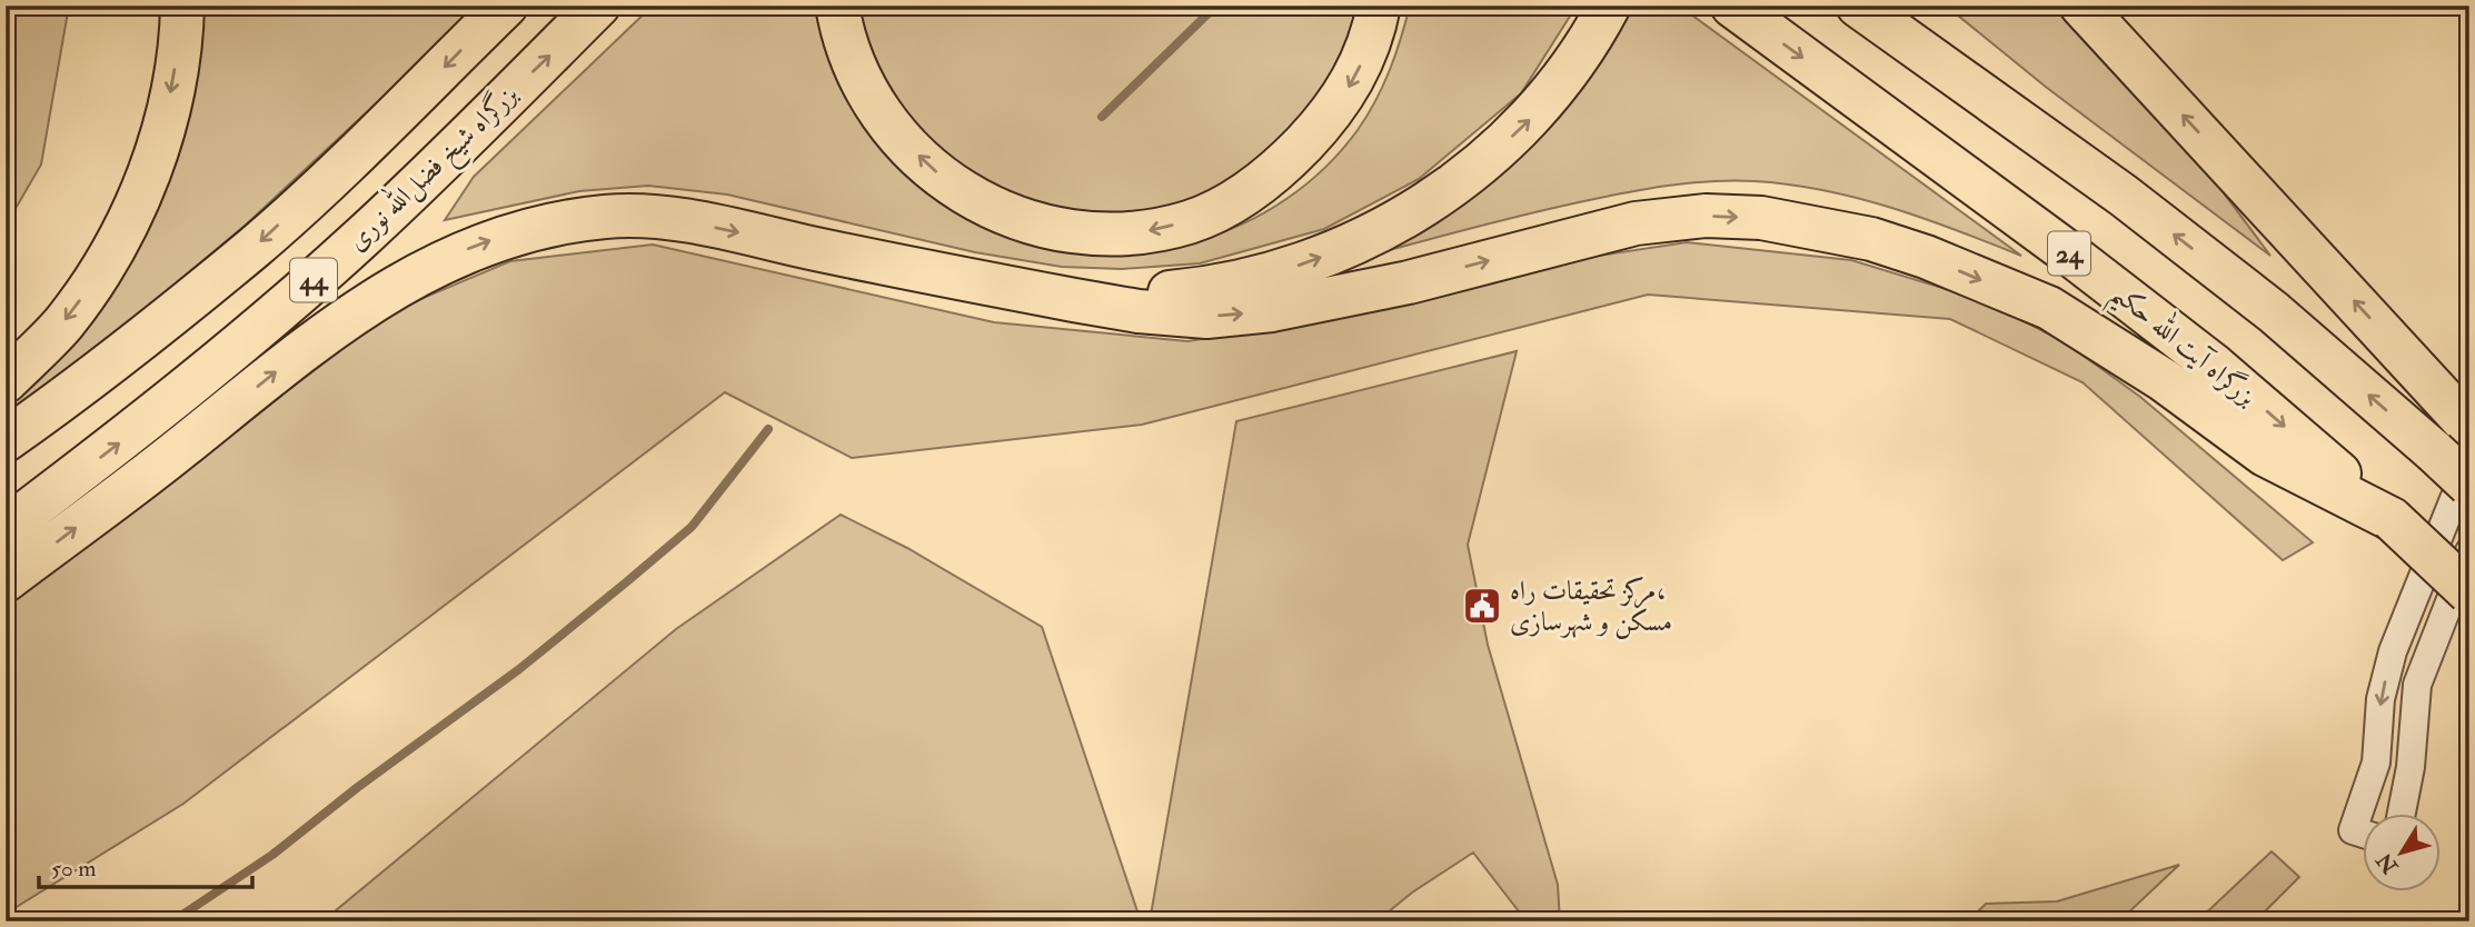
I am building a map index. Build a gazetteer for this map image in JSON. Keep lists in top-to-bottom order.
{
  "streets": {
    "highway": [
      "بزرگراه شیخ فضل‌الله نوری",
      "24",
      "44",
      "بزرگراه آیت الله حکیم"
    ]
  },
  "places": {
    "public building": ["مرکز تحقیقات راه، مسکن و شهرسازی"]
  },
  "scale_bar": "50 m",
  "north": "bottom left"
}
